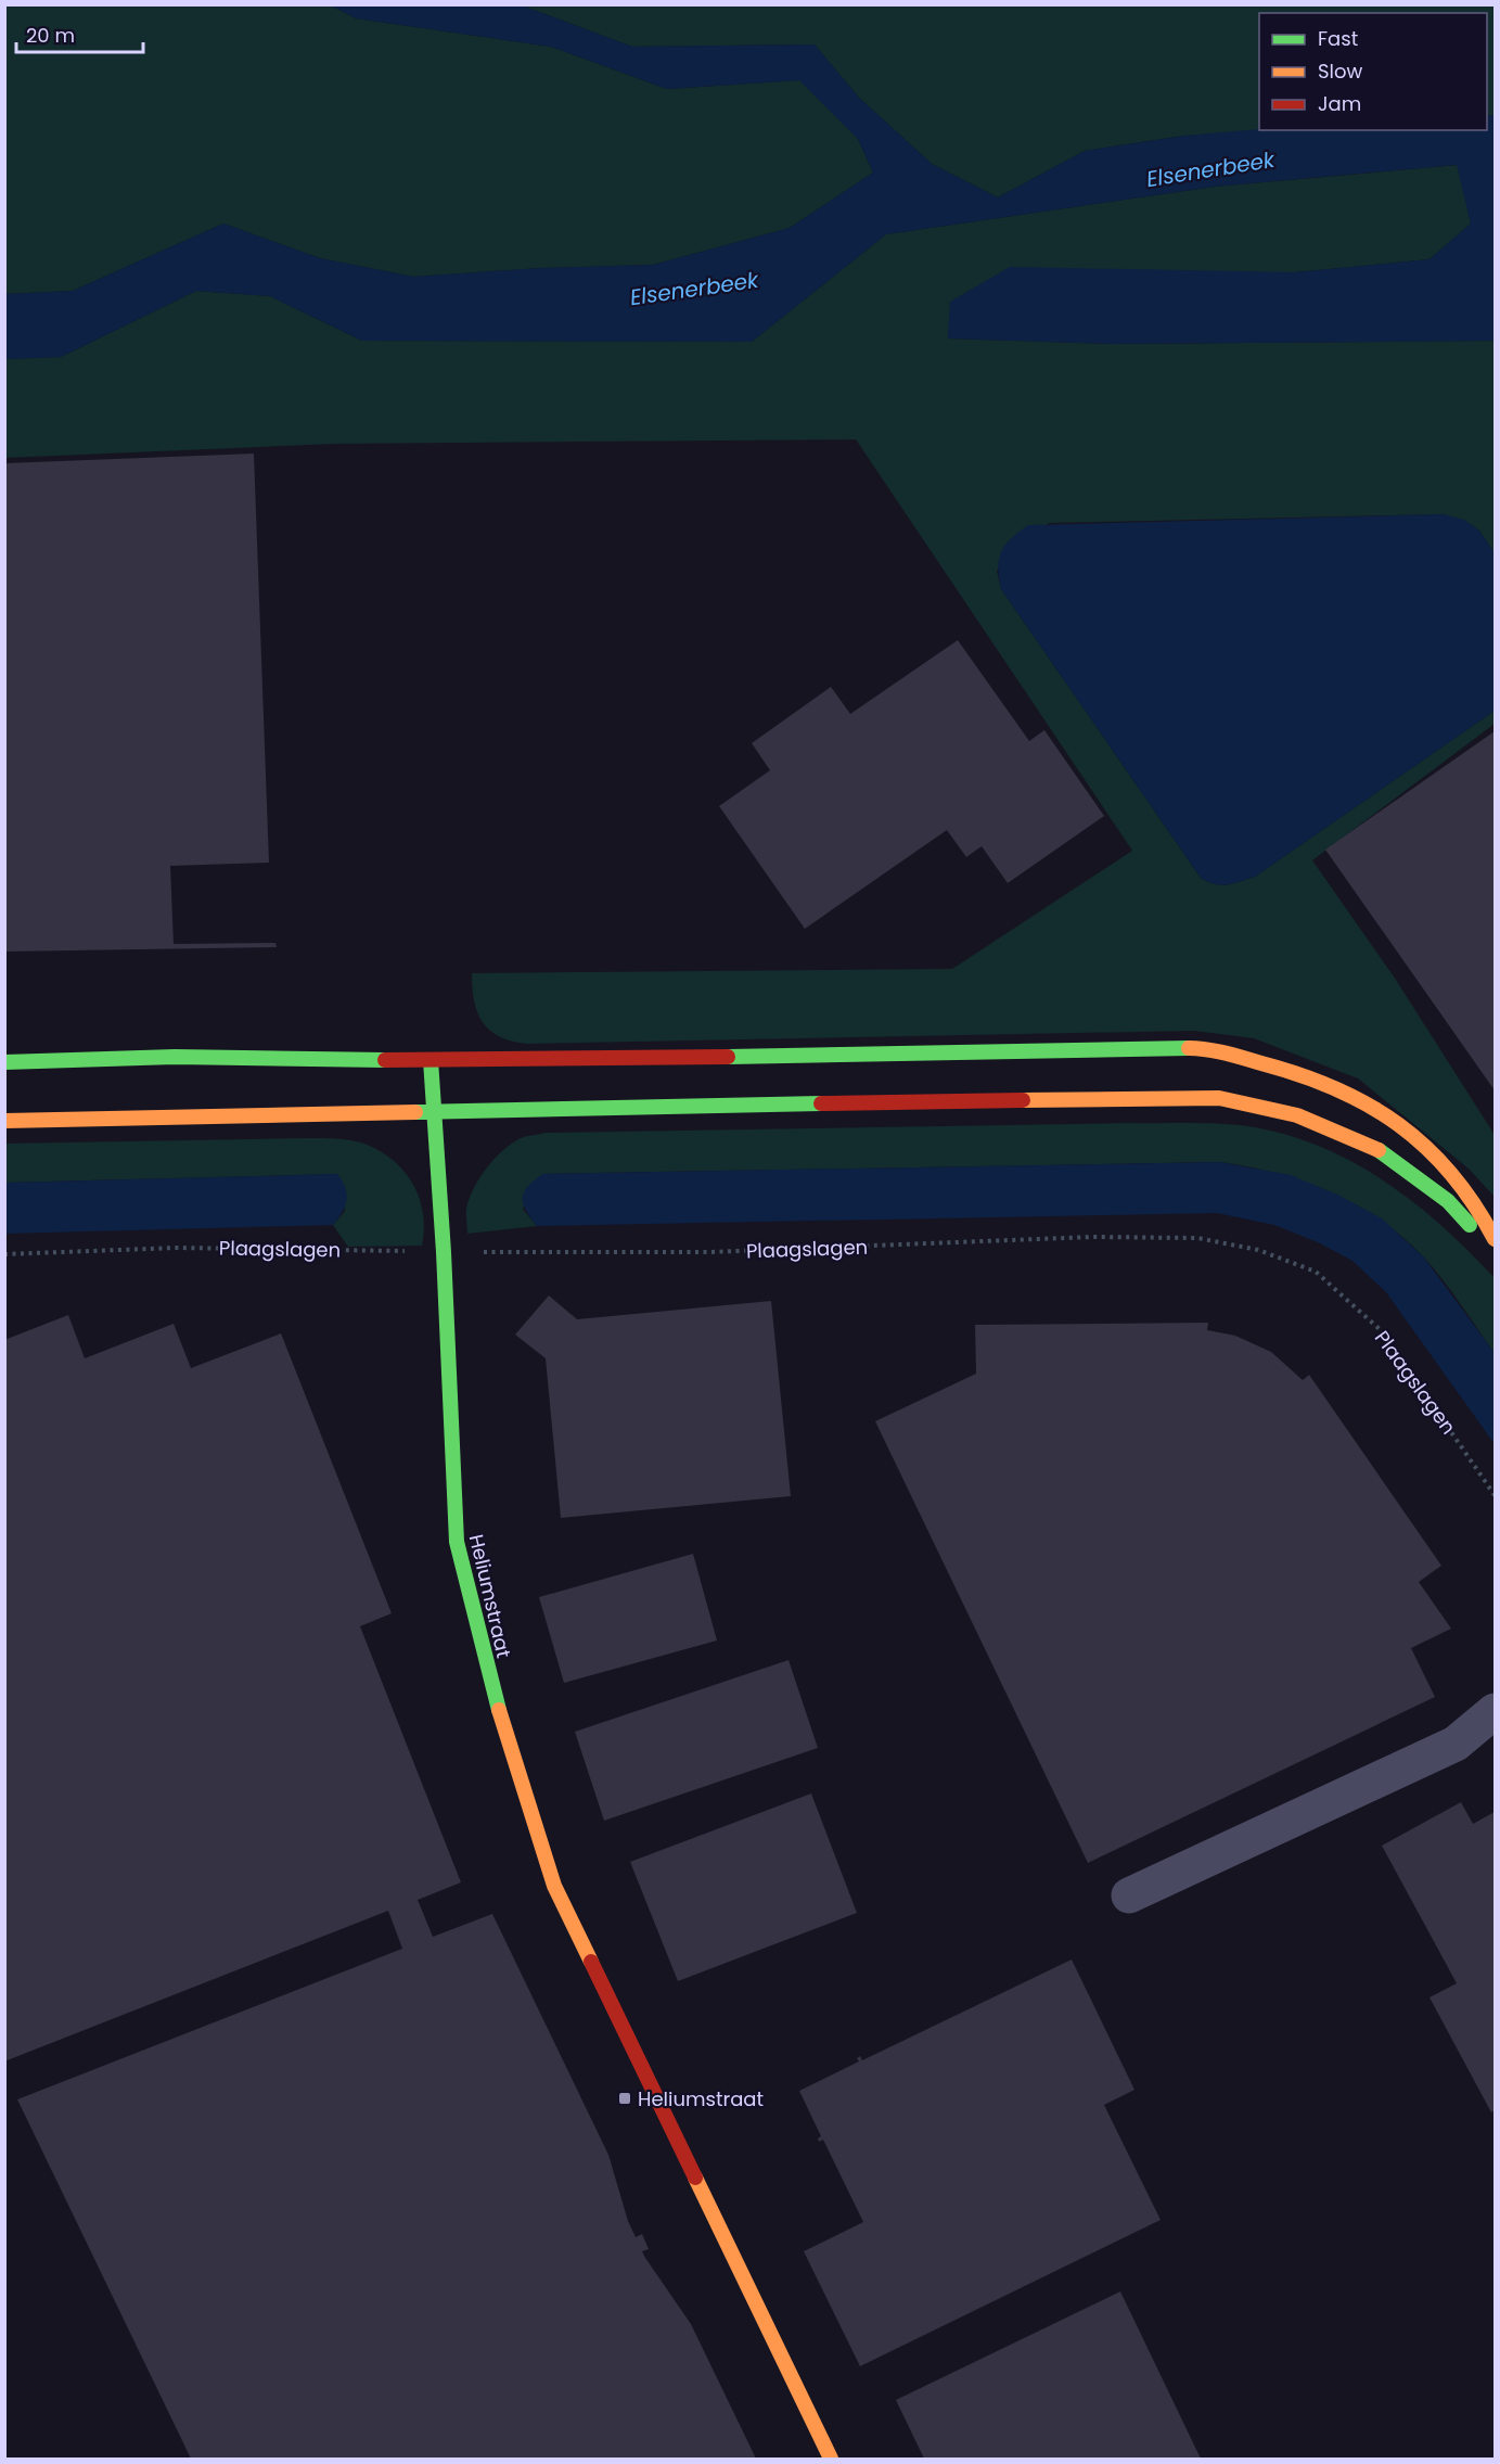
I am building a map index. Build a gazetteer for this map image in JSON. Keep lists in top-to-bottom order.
{
  "streets": {
    "street": ["Heliumstraat"],
    "path": ["Plaagslagen"]
  },
  "crossings": [
    ["Plaagslagen", "Heliumstraat"]
  ],
  "water": ["Elsenerbeek"],
  "places": {
    "transit": ["Heliumstraat"]
  },
  "legend": ["Fast", "Slow", "Jam"],
  "scale_bar": "20 m"
}
